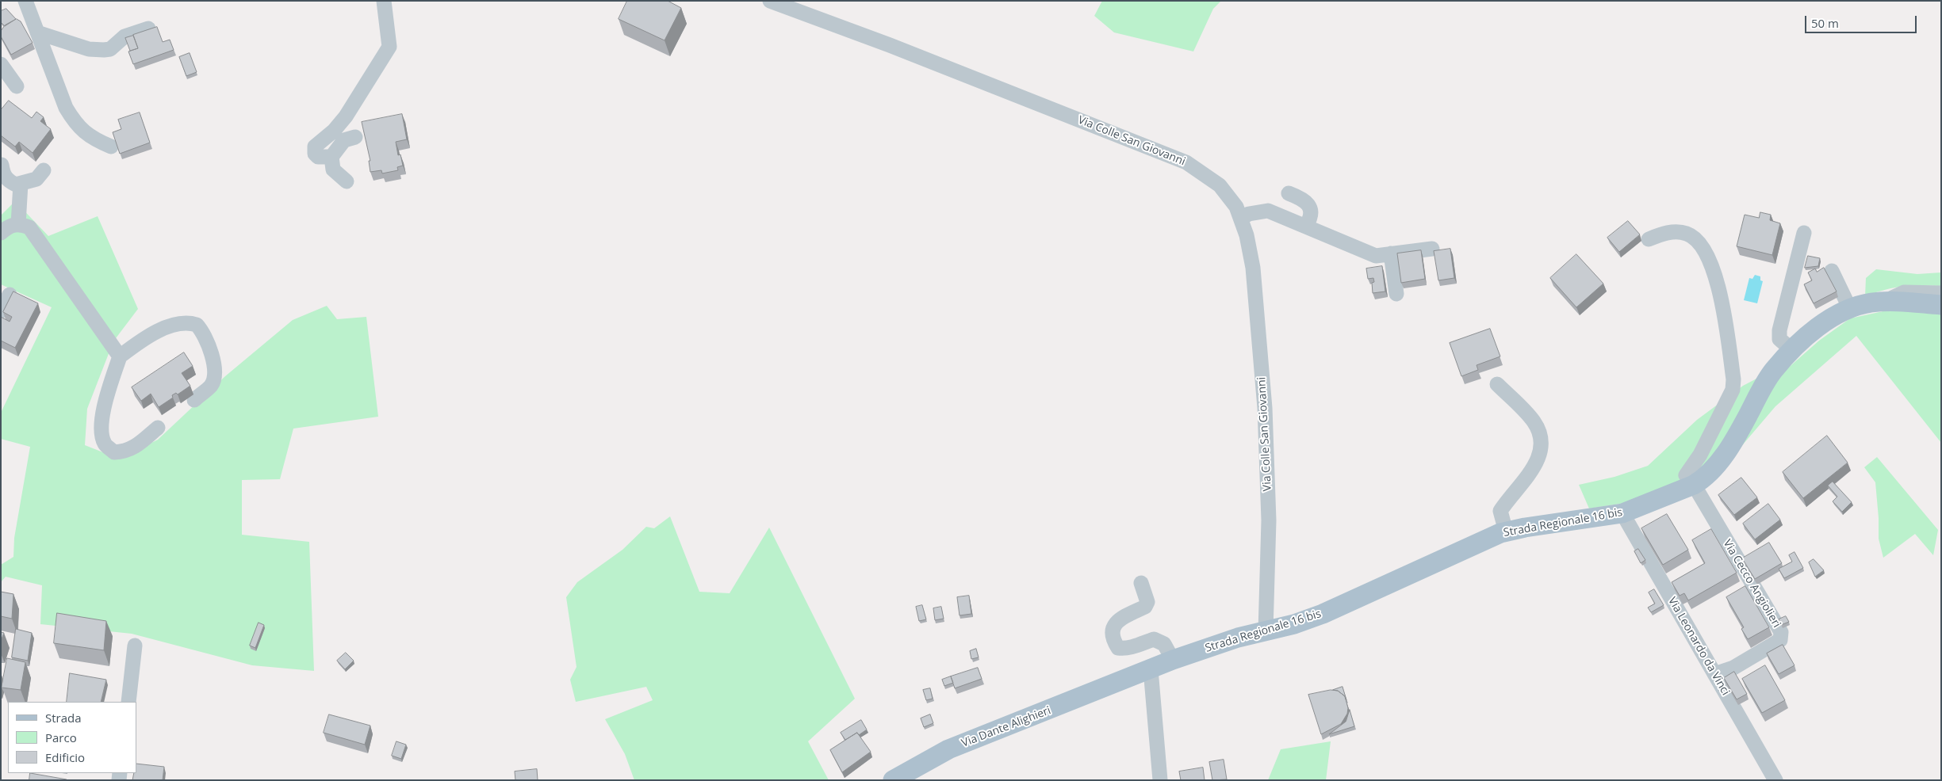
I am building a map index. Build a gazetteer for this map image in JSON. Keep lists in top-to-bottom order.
{
  "streets": {
    "main road": ["Strada Regionale 16 bis", "Via Dante Alighieri"],
    "street": ["Via Colle San Giovanni", "Via Cecco Angiolieri", "Via Leonardo da Vinci"]
  },
  "crossings": [
    ["Via Colle San Giovanni", "Strada Regionale 16 bis"],
    ["Strada Regionale 16 bis", "Via Cecco Angiolieri"],
    ["Strada Regionale 16 bis", "Via Leonardo da Vinci"],
    ["Strada Regionale 16 bis", "Via Dante Alighieri"],
    ["Via Cecco Angiolieri", "Via Leonardo da Vinci"]
  ],
  "legend": ["Strada", "Parco", "Edificio"],
  "scale_bar": "50 m"
}
